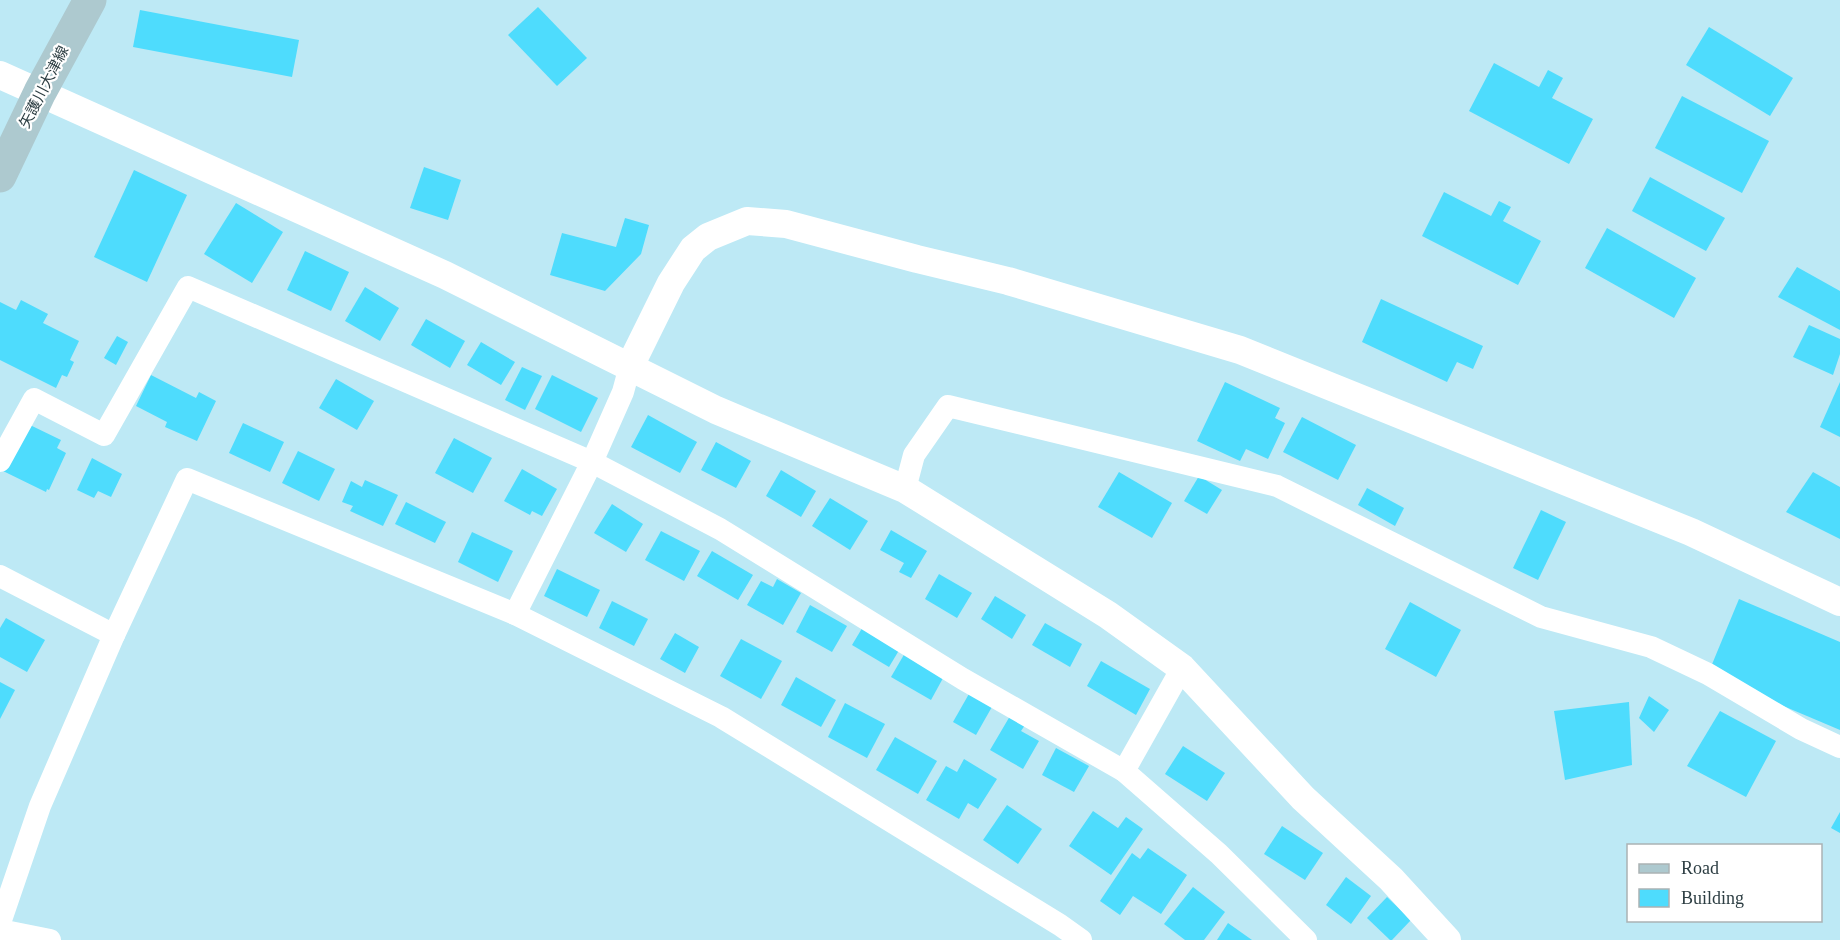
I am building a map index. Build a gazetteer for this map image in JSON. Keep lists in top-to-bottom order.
{
  "streets": {
    "main road": ["矢護川大津線"]
  },
  "legend": ["Road", "Building"]
}
